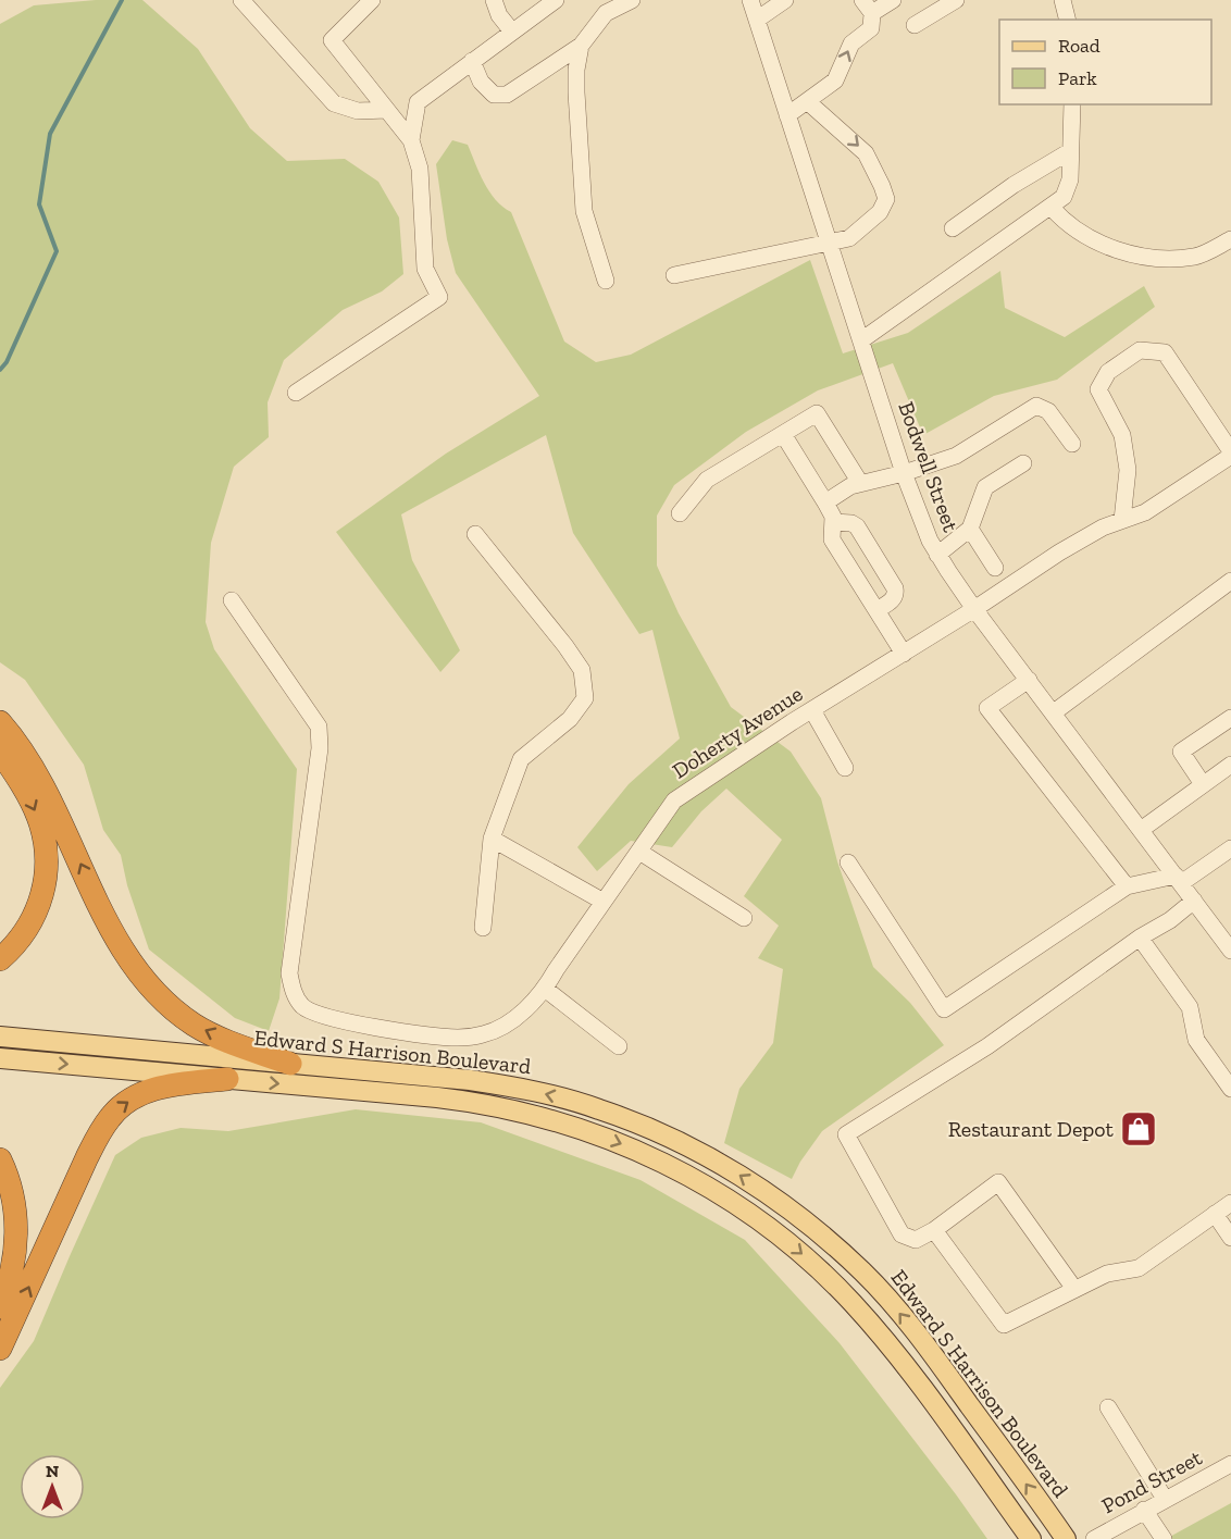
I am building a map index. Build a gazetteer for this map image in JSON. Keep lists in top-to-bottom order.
{
  "streets": {
    "main road": ["Edward S Harrison Boulevard"],
    "street": ["Bodwell Street", "Doherty Avenue", "Pond Street"]
  },
  "crossings": [
    ["Bodwell Street", "Doherty Avenue"]
  ],
  "places": {
    "shop": ["Restaurant Depot"]
  },
  "legend": ["Road", "Park"],
  "north": "top"
}
